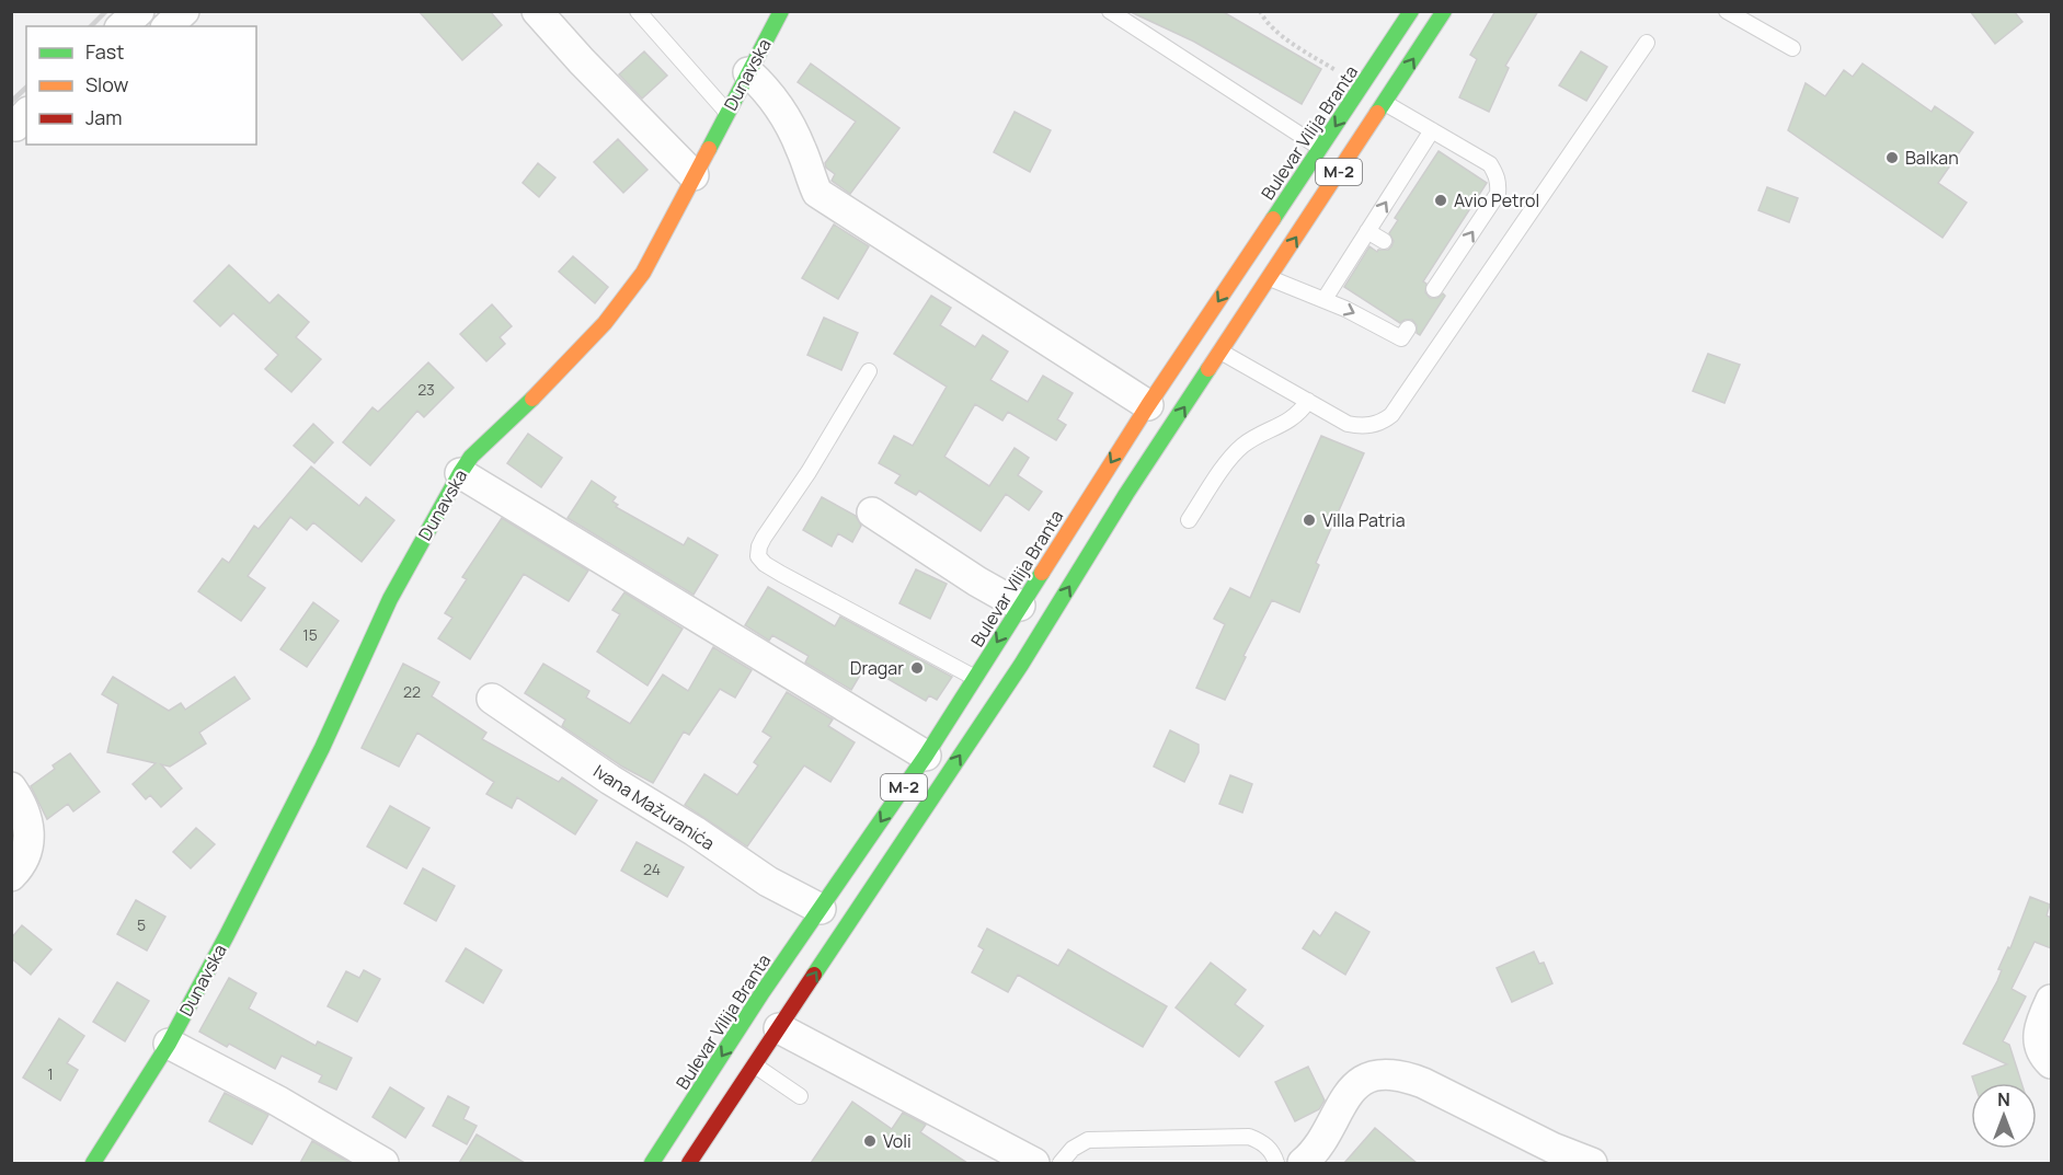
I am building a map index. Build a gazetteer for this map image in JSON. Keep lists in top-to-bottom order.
{
  "streets": {
    "main road": ["Dunavska", "Bulevar Vilija Branta", "M-2"],
    "street": ["Ivana Mažuranića"]
  },
  "crossings": [
    ["Bulevar Vilija Branta", "Ivana Mažuranića"]
  ],
  "places": [
    "Balkan",
    "Avio Petrol",
    "Villa Patria",
    "Dragar",
    "Voli"
  ],
  "house_numbers": [
    "23",
    "15",
    "22",
    "24",
    "5",
    "1"
  ],
  "legend": ["Fast", "Slow", "Jam"],
  "north": "top"
}
